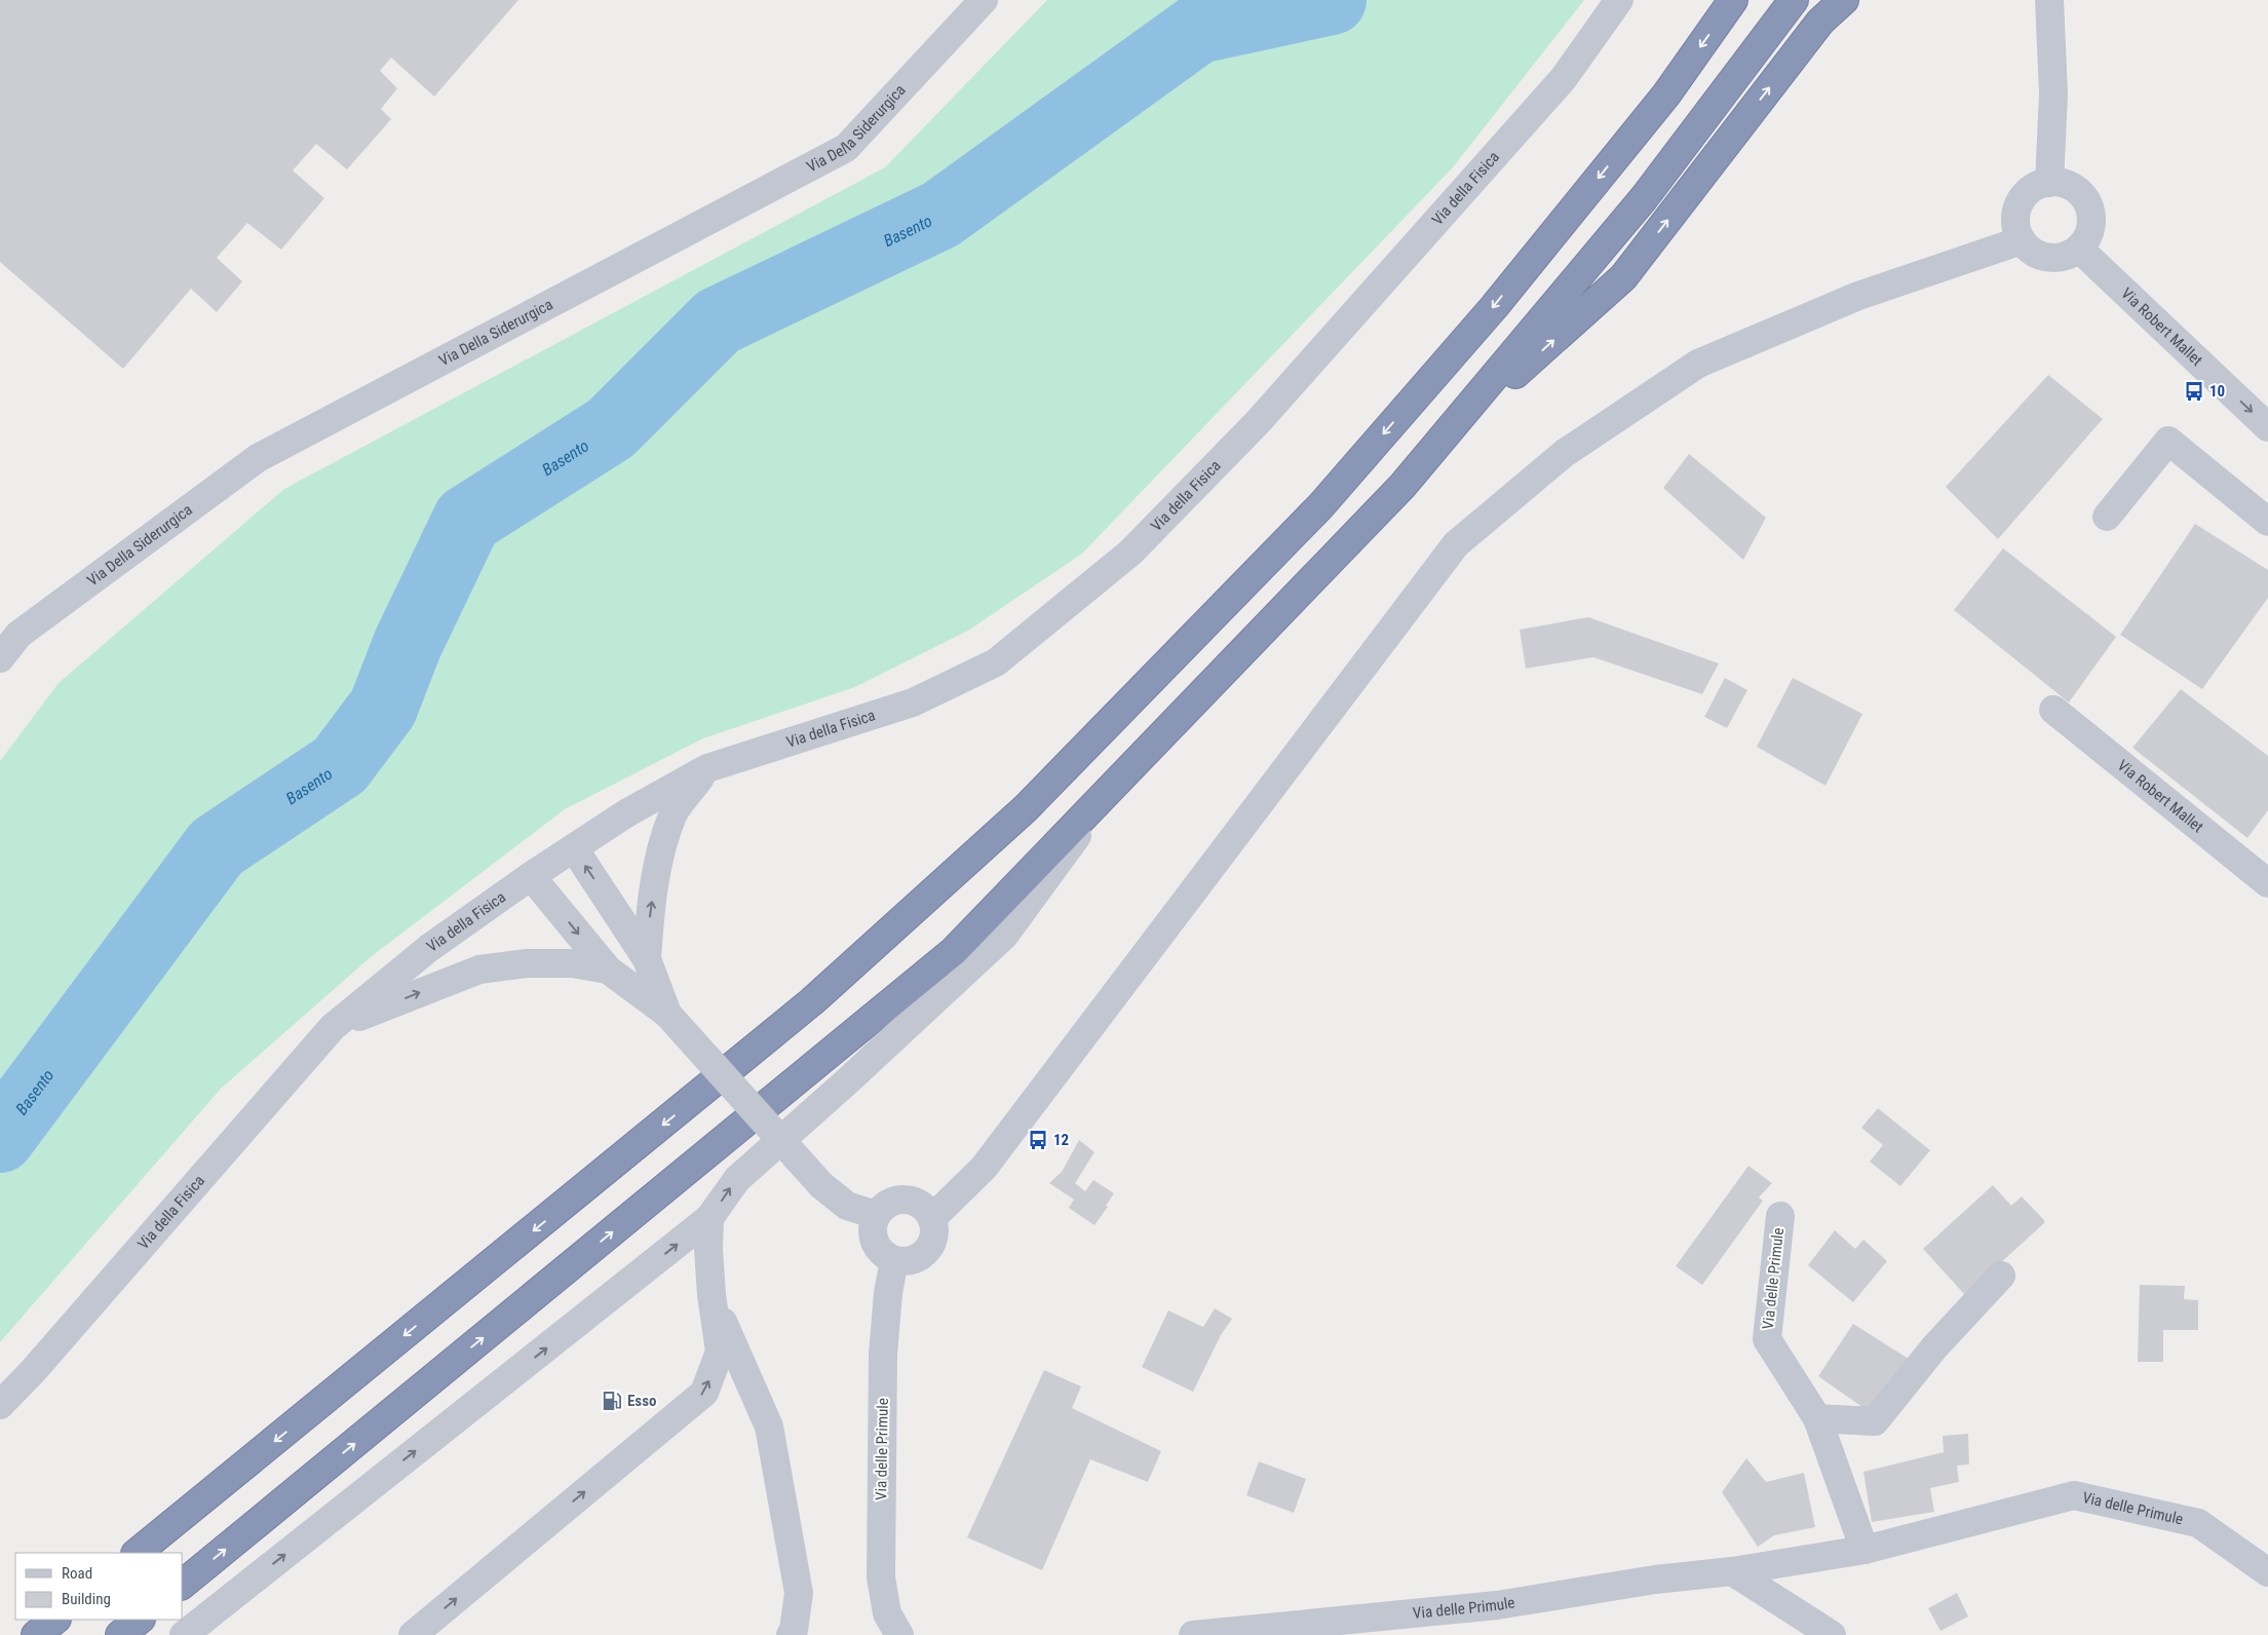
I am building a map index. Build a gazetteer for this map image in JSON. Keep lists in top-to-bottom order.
{
  "streets": {
    "street": [
      "Via Della Siderurgica",
      "Via della Fisica",
      "Via Robert Mallet",
      "Via delle Primule"
    ]
  },
  "one_way": ["Via Robert Mallet"],
  "water": ["Basento"],
  "places": {
    "bus stop": ["10", "12"],
    "fuel station": ["Esso"]
  },
  "legend": ["Road", "Building"]
}
